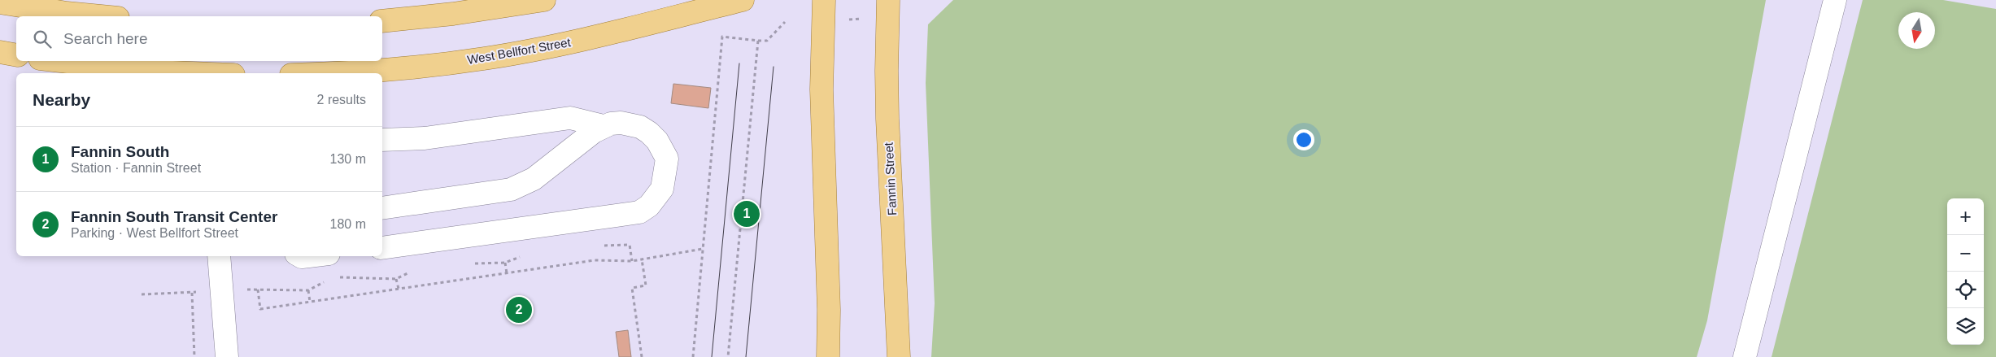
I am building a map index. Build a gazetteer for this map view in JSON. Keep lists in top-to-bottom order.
{
  "streets": {
    "main road": ["West Bellfort Street", "Fannin Street"]
  },
  "north": "bottom",
  "page": {
    "search": "Search here",
    "heading": ["Nearby", "2 results"],
    "list": [
      {
        "mark": "1",
        "name": "Fannin South",
        "note": "Station · Fannin Street",
        "value": "130 m"
      },
      {
        "mark": "2",
        "name": "Fannin South Transit Center",
        "note": "Parking · West Bellfort Street",
        "value": "180 m"
      }
    ],
    "map_buttons": ["+", "−"],
    "pins": ["1", "2"]
  }
}
